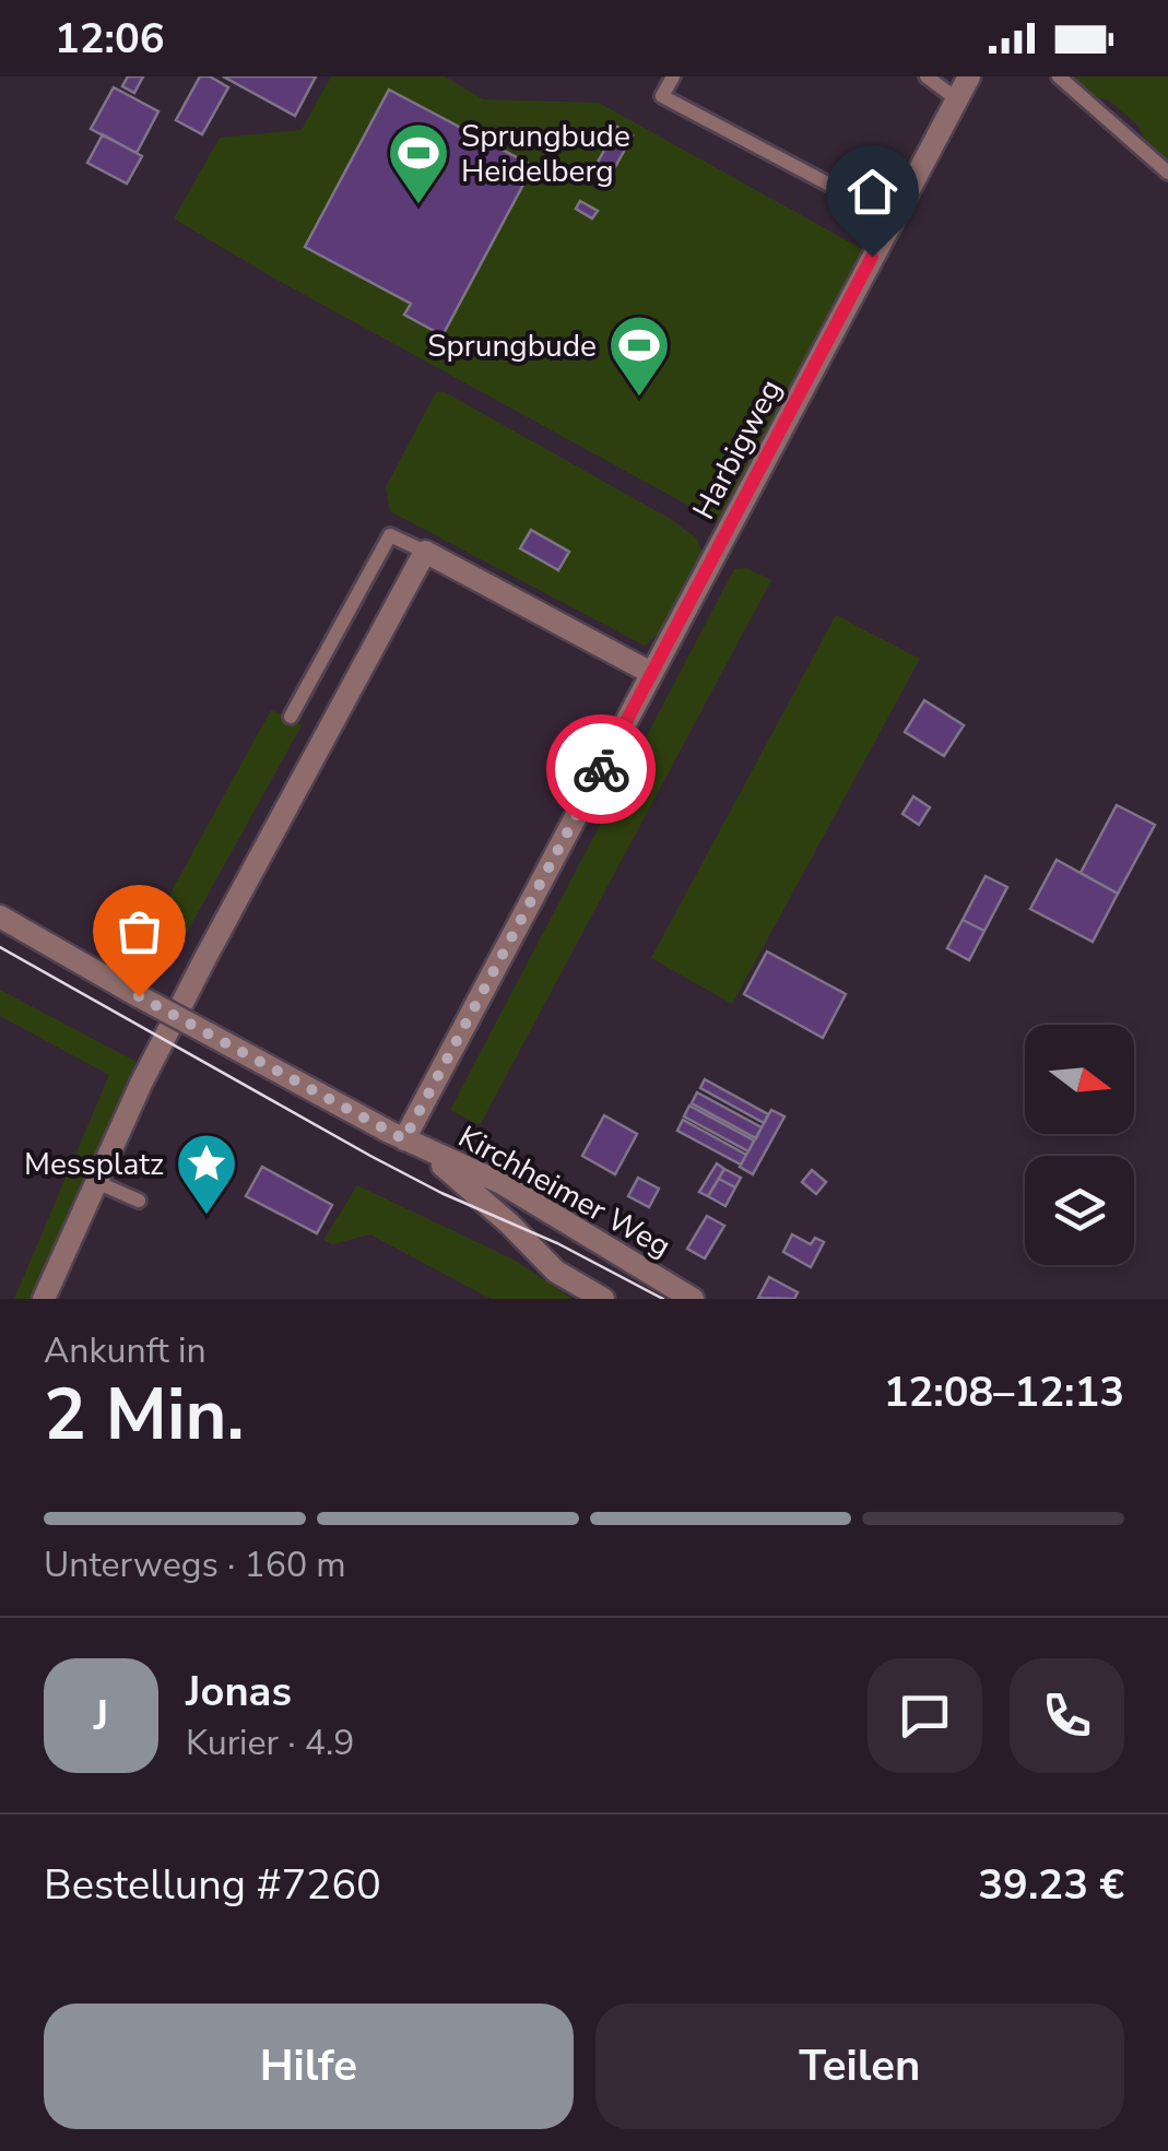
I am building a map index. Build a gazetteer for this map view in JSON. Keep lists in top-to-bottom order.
{
  "streets": {
    "street": ["Harbigweg", "Kirchheimer Weg"]
  },
  "crossings": [
    ["Harbigweg", "Kirchheimer Weg"]
  ],
  "places": {
    "sports": ["Sprungbude Heidelberg", "Sprungbude"],
    "place": ["Messplatz"]
  },
  "north": "right",
  "page": {
    "status": "12:06",
    "heading": ["2 Min.", "Ankunft in", "12:08–12:13"],
    "panel": [
      "Jonas",
      "Kurier · 4.9",
      "Bestellung #7260",
      "39.23 €"
    ],
    "bar": "Unterwegs · 160 m",
    "round": "J",
    "buttons": ["Hilfe", "Teilen"]
  }
}
